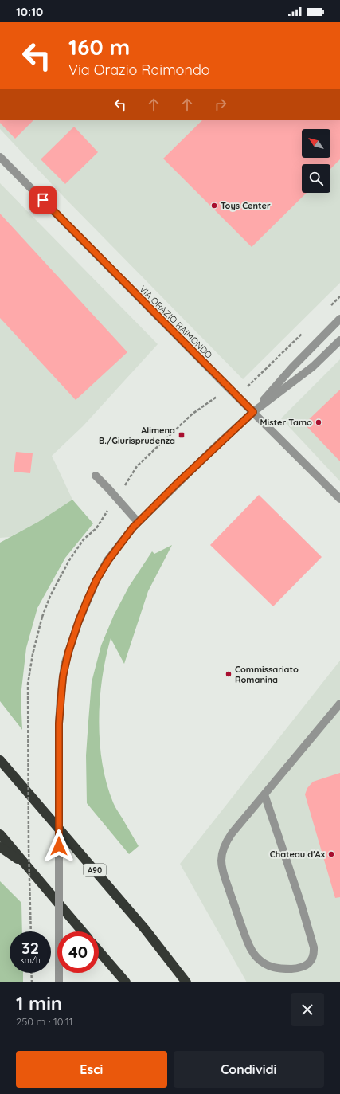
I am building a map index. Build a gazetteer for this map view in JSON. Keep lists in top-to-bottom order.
{
  "streets": {
    "highway": ["A90"],
    "street": ["VIA ORAZIO RAIMONDO"]
  },
  "places": {
    "other": [
      "Toys Center",
      "Mister Tamo",
      "Commissariato Romanina",
      "Chateau d'Ax"
    ],
    "transit": ["Alimena B./Giurisprudenza"]
  },
  "north": "top left",
  "page": {
    "status": "10:10",
    "turn": ["160 m", "Via Orazio Raimondo"],
    "speed": "32 km/h",
    "limit": "40",
    "heading": ["1 min", "250 m · 10:11"],
    "buttons": ["Esci", "Condividi"]
  }
}
